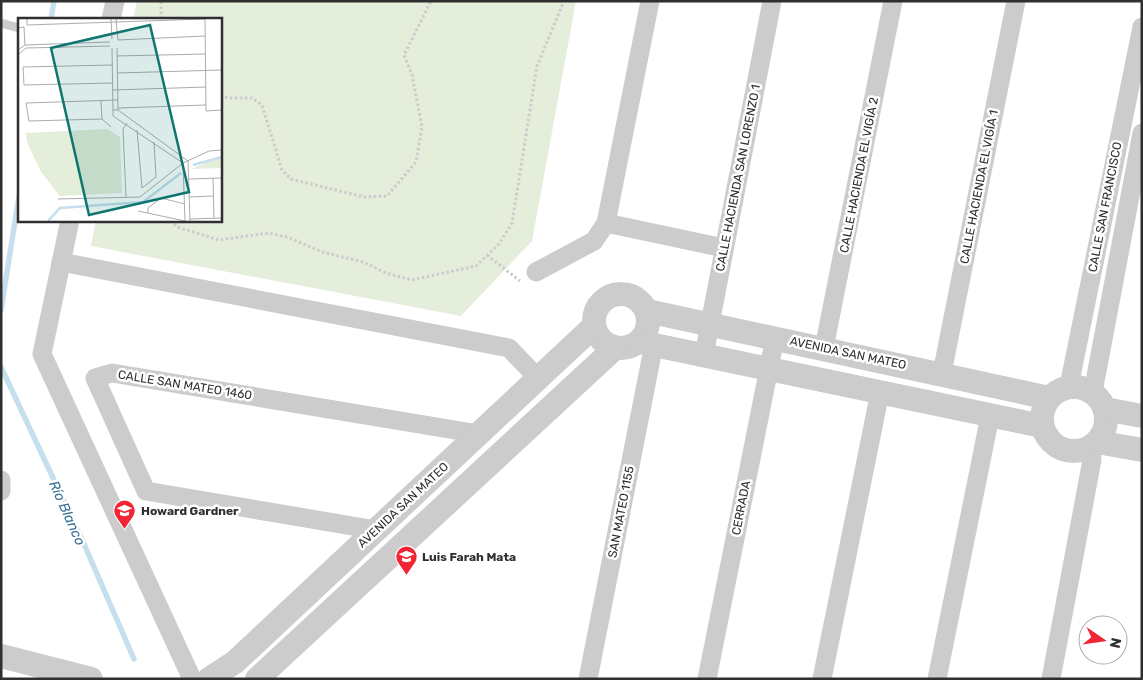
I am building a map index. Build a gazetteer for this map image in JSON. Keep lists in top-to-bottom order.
{
  "streets": {
    "street": [
      "CALLE HACIENDA EL VIGÍA 2",
      "CALLE HACIENDA SAN LORENZO 1",
      "CALLE HACIENDA EL VIGÍA 1",
      "CALLE SAN FRANCISCO",
      "AVENIDA SAN MATEO",
      "CALLE SAN MATEO 1460",
      "CERRADA",
      "SAN MATEO 1155"
    ]
  },
  "crossings": [
    ["CALLE HACIENDA EL VIGÍA 2", "AVENIDA SAN MATEO"],
    ["CALLE HACIENDA SAN LORENZO 1", "AVENIDA SAN MATEO"],
    ["CALLE HACIENDA EL VIGÍA 1", "AVENIDA SAN MATEO"],
    ["CALLE SAN FRANCISCO", "AVENIDA SAN MATEO"],
    ["AVENIDA SAN MATEO", "CALLE SAN MATEO 1460"],
    ["AVENIDA SAN MATEO", "CERRADA"],
    ["AVENIDA SAN MATEO", "SAN MATEO 1155"]
  ],
  "water": ["Río Blanco"],
  "places": {
    "school or university": ["Howard Gardner", "Luis Farah Mata"]
  },
  "north": "right"
}
